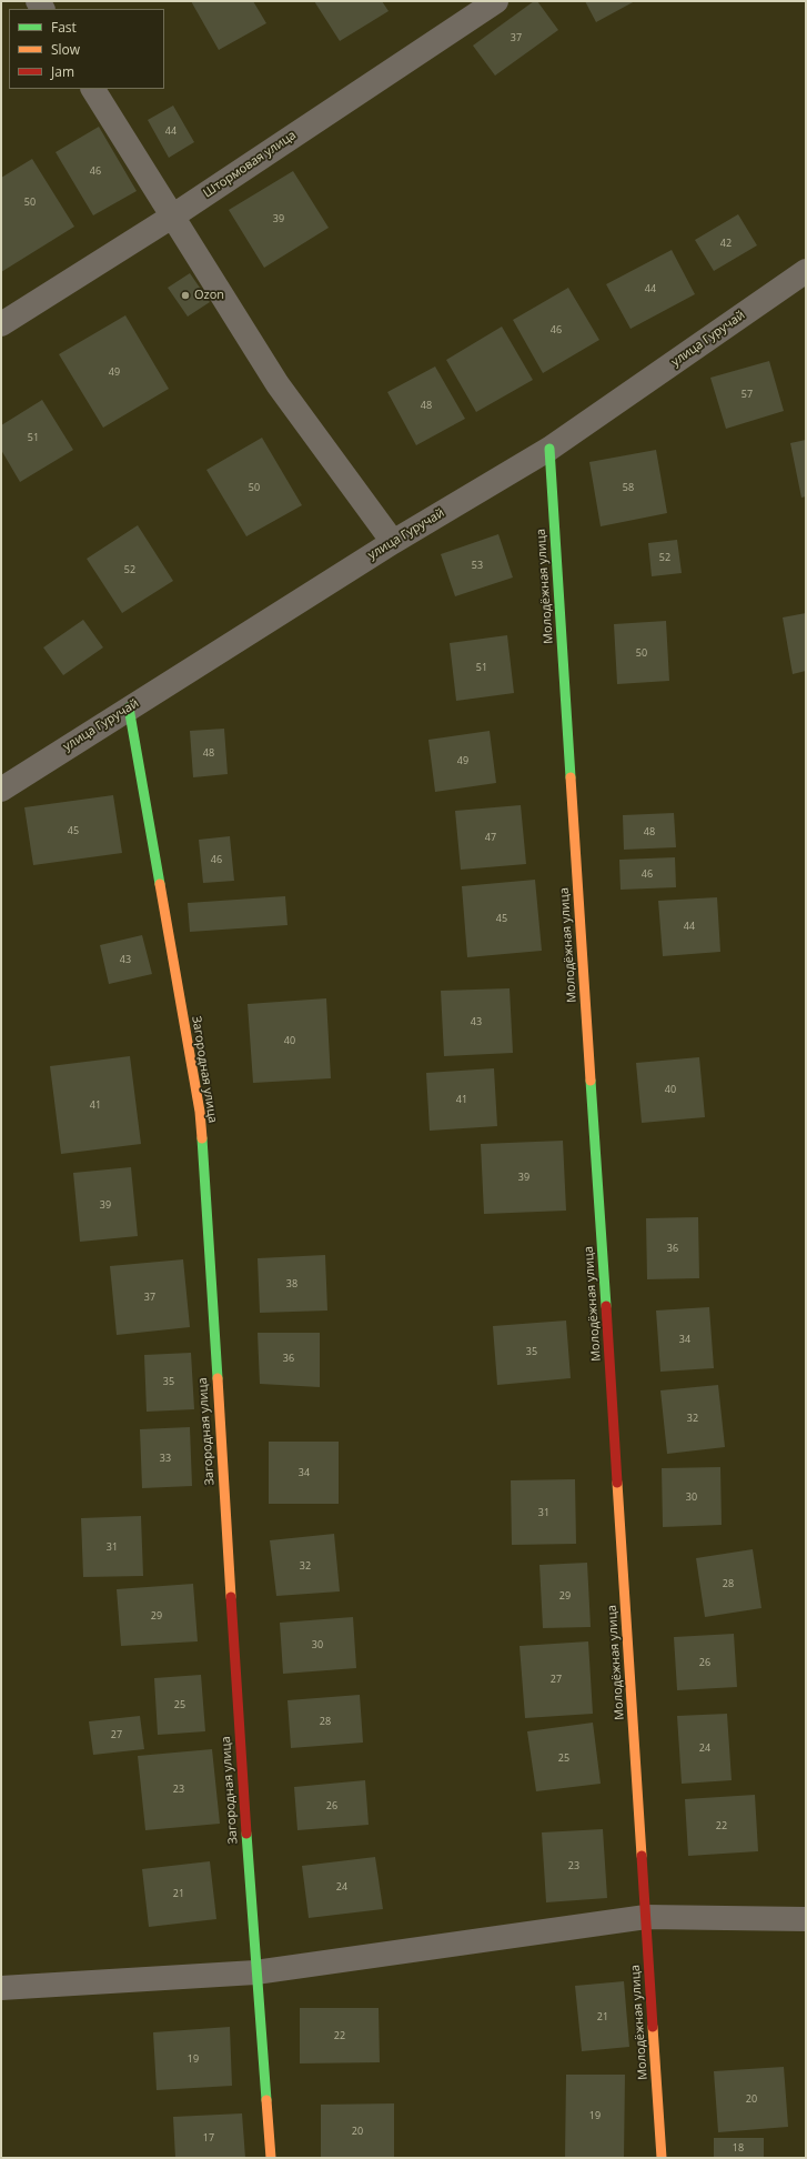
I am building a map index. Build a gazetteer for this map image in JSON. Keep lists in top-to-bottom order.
{
  "streets": {
    "street": [
      "Штормовая улица",
      "улица Гуручай",
      "Молодёжная улица",
      "Загородная улица"
    ]
  },
  "crossings": [
    ["улица Гуручай", "Молодёжная улица"],
    ["улица Гуручай", "Загородная улица"]
  ],
  "places": ["Ozon"],
  "house_numbers": [
    "37",
    "44",
    "46",
    "50",
    "39",
    "42",
    "44",
    "46",
    "49",
    "57",
    "48",
    "51",
    "50",
    "58",
    "52",
    "53",
    "52",
    "50",
    "51",
    "48",
    "49",
    "45",
    "48",
    "47",
    "46",
    "46",
    "45",
    "44",
    "43",
    "43",
    "40",
    "40",
    "41",
    "41",
    "39",
    "39",
    "36",
    "38",
    "37",
    "34",
    "35",
    "36",
    "35",
    "32",
    "33",
    "34",
    "30",
    "31",
    "31",
    "32",
    "28",
    "29",
    "29",
    "30",
    "26",
    "27",
    "25",
    "28",
    "27",
    "24",
    "25",
    "23",
    "26",
    "22",
    "23",
    "24",
    "21",
    "21",
    "22",
    "19",
    "20",
    "19",
    "20",
    "17",
    "18"
  ],
  "legend": ["Fast", "Slow", "Jam"]
}
